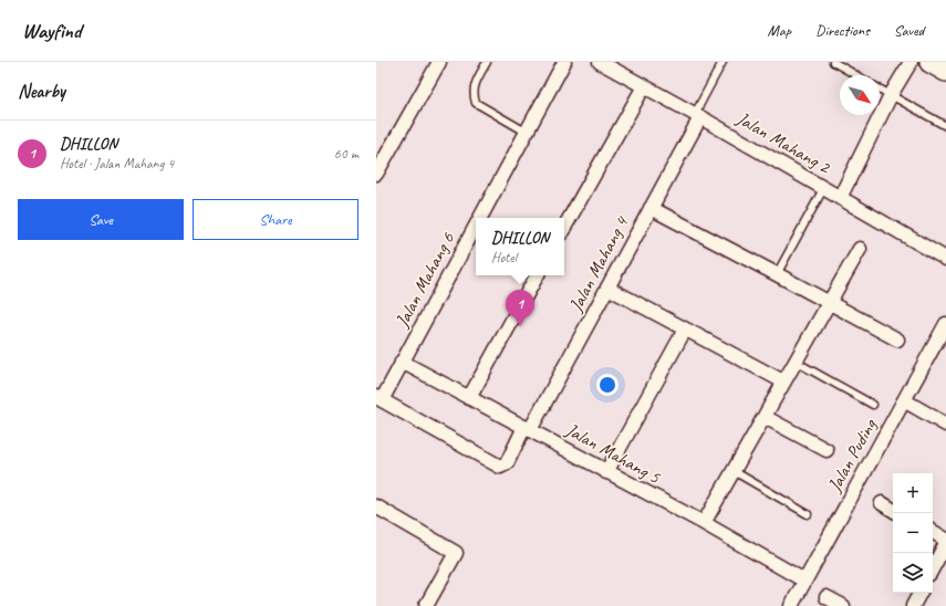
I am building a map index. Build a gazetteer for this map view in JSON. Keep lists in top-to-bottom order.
{
  "streets": {
    "street": [
      "Jalan Mahang 2",
      "Jalan Mahang 4",
      "Jalan Mahang 6",
      "Jalan Mahang 5",
      "Jalan Puding"
    ]
  },
  "crossings": [
    ["Jalan Mahang 2", "Jalan Mahang 4"],
    ["Jalan Mahang 4", "Jalan Mahang 6"],
    ["Jalan Mahang 4", "Jalan Mahang 5"],
    ["Jalan Mahang 6", "Jalan Mahang 5"],
    ["Jalan Mahang 5", "Jalan Puding"]
  ],
  "north": "bottom right",
  "page": {
    "header": "Wayfind",
    "nav": ["Map", "Directions", "Saved"],
    "heading": "Nearby",
    "list": [
      {
        "mark": "1",
        "name": "DHILLON",
        "note": "Hotel · Jalan Mahang 4",
        "value": "60 m"
      }
    ],
    "buttons": ["Save", "Share"],
    "popup": ["DHILLON", "Hotel"],
    "pins": "1",
    "map_buttons": ["+", "−"]
  }
}
